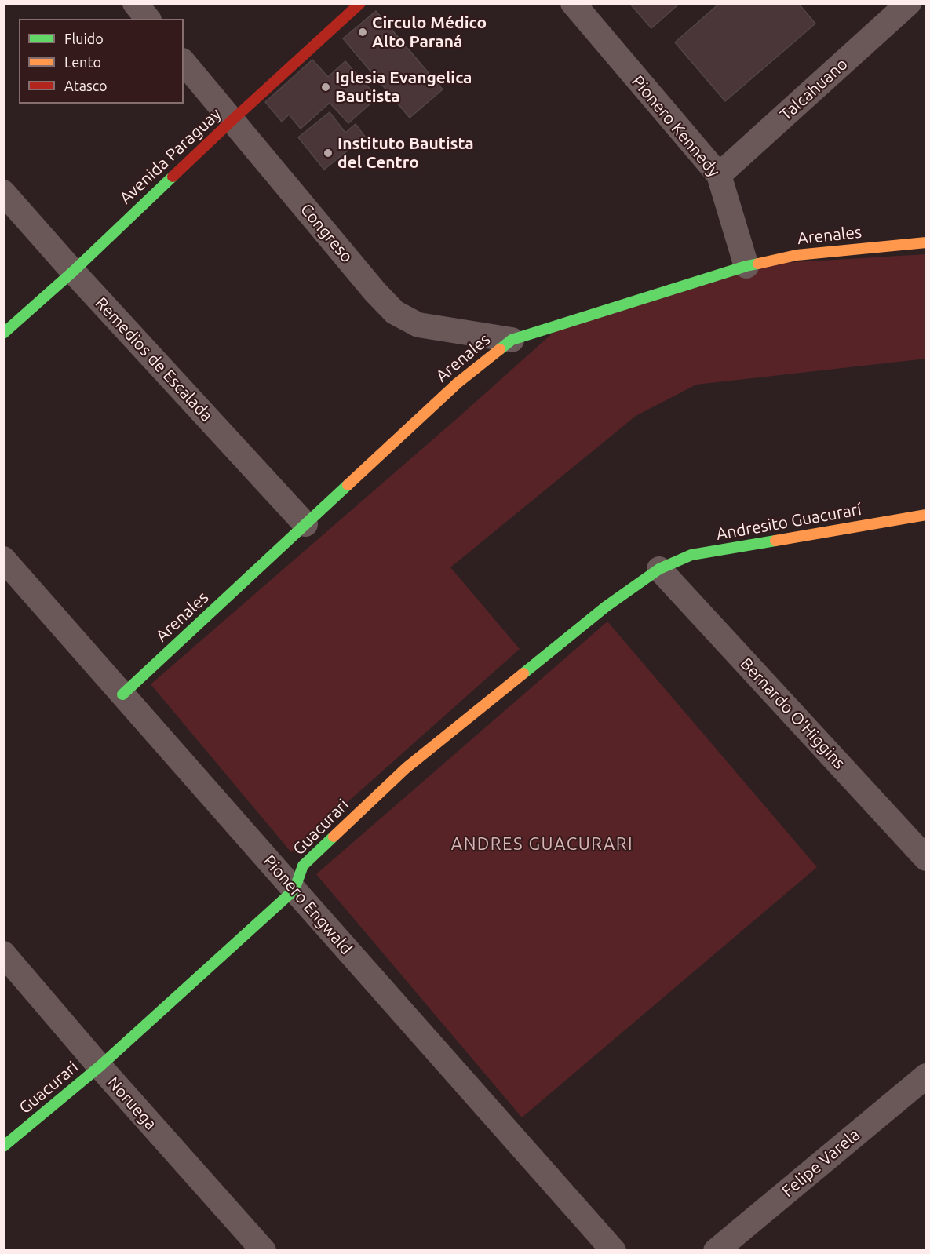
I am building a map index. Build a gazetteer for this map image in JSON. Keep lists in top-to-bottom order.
{
  "streets": {
    "street": [
      "Talcahuano",
      "Pionero Kennedy",
      "Avenida Paraguay",
      "Congreso",
      "Arenales",
      "Remedios de Escalada",
      "Andresito Guacurarí",
      "Bernardo O'Higgins",
      "Guacurari",
      "Pionero Engwald",
      "Noruega",
      "Felipe Varela"
    ]
  },
  "crossings": [
    ["Talcahuano", "Pionero Kennedy"],
    ["Pionero Kennedy", "Arenales"],
    ["Avenida Paraguay", "Congreso"],
    ["Avenida Paraguay", "Remedios de Escalada"],
    ["Congreso", "Arenales"],
    ["Arenales", "Remedios de Escalada"],
    ["Arenales", "Pionero Engwald"],
    ["Andresito Guacurarí", "Bernardo O'Higgins"],
    ["Andresito Guacurarí", "Guacurari"],
    ["Bernardo O'Higgins", "Guacurari"],
    ["Guacurari", "Pionero Engwald"],
    ["Guacurari", "Noruega"]
  ],
  "districts": ["ANDRES GUACURARI"],
  "places": ["Circulo Médico Alto Paraná", "Iglesia Evangelica Bautista", "Instituto Bautista del Centro"],
  "legend": ["Fluido", "Lento", "Atasco"]
}
